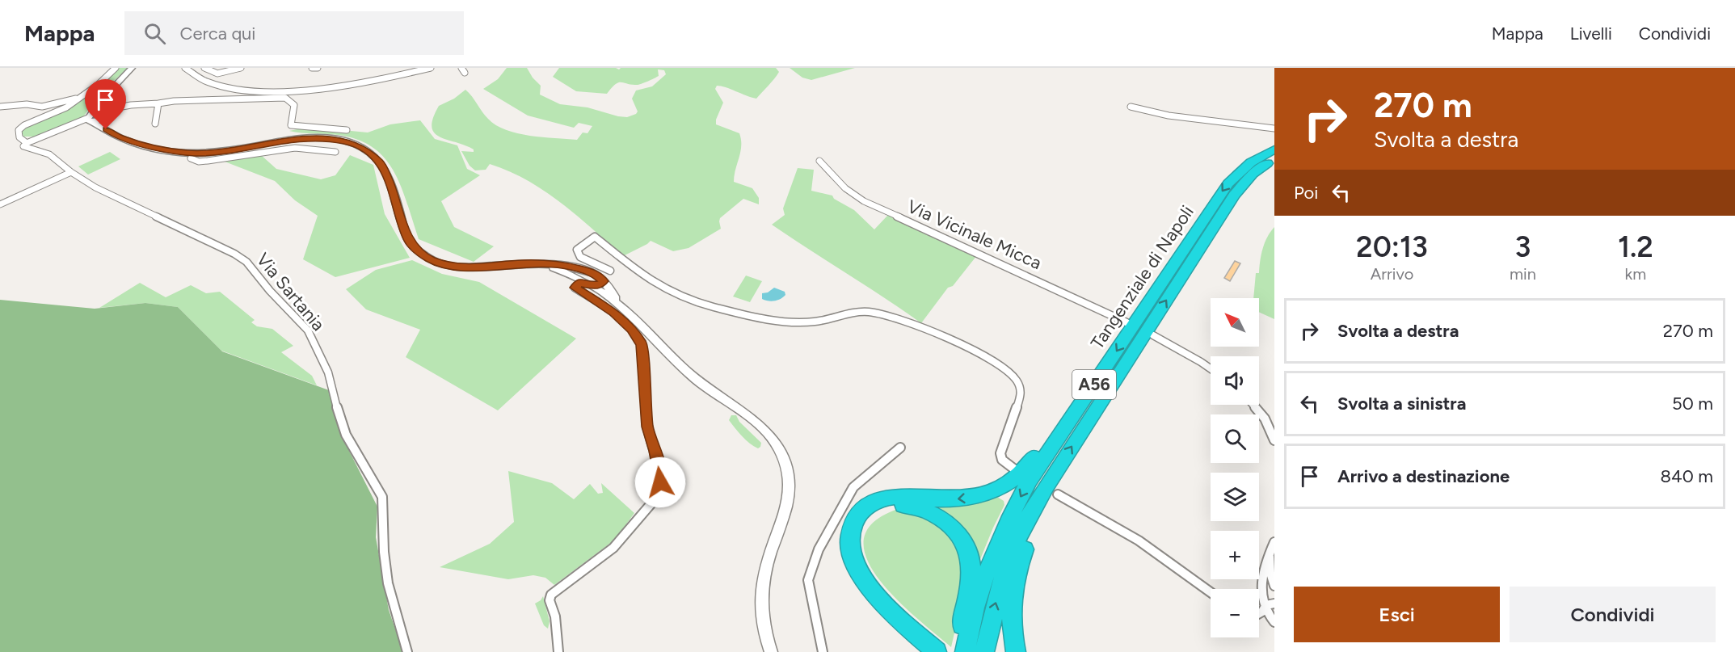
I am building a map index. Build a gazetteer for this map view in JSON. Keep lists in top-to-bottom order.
{
  "streets": {
    "highway": ["Tangenziale di Napoli", "A56"],
    "street": ["Via Vicinale Micca", "Via Sartania"]
  },
  "north": "top left",
  "page": {
    "header": "Mappa",
    "search": "Cerca qui",
    "nav": ["Mappa", "Livelli", "Condividi"],
    "turn": ["270 m", "Svolta a destra"],
    "then": "Poi",
    "eta": [
      "20:13",
      "Arrivo",
      "3",
      "min",
      "1.2",
      "km"
    ],
    "map_buttons": ["+", "−"],
    "list": [
      {
        "name": "Svolta a destra",
        "value": "270 m"
      },
      {
        "name": "Svolta a sinistra",
        "value": "50 m"
      },
      {
        "name": "Arrivo a destinazione",
        "value": "840 m"
      }
    ],
    "buttons": ["Esci", "Condividi"]
  }
}
